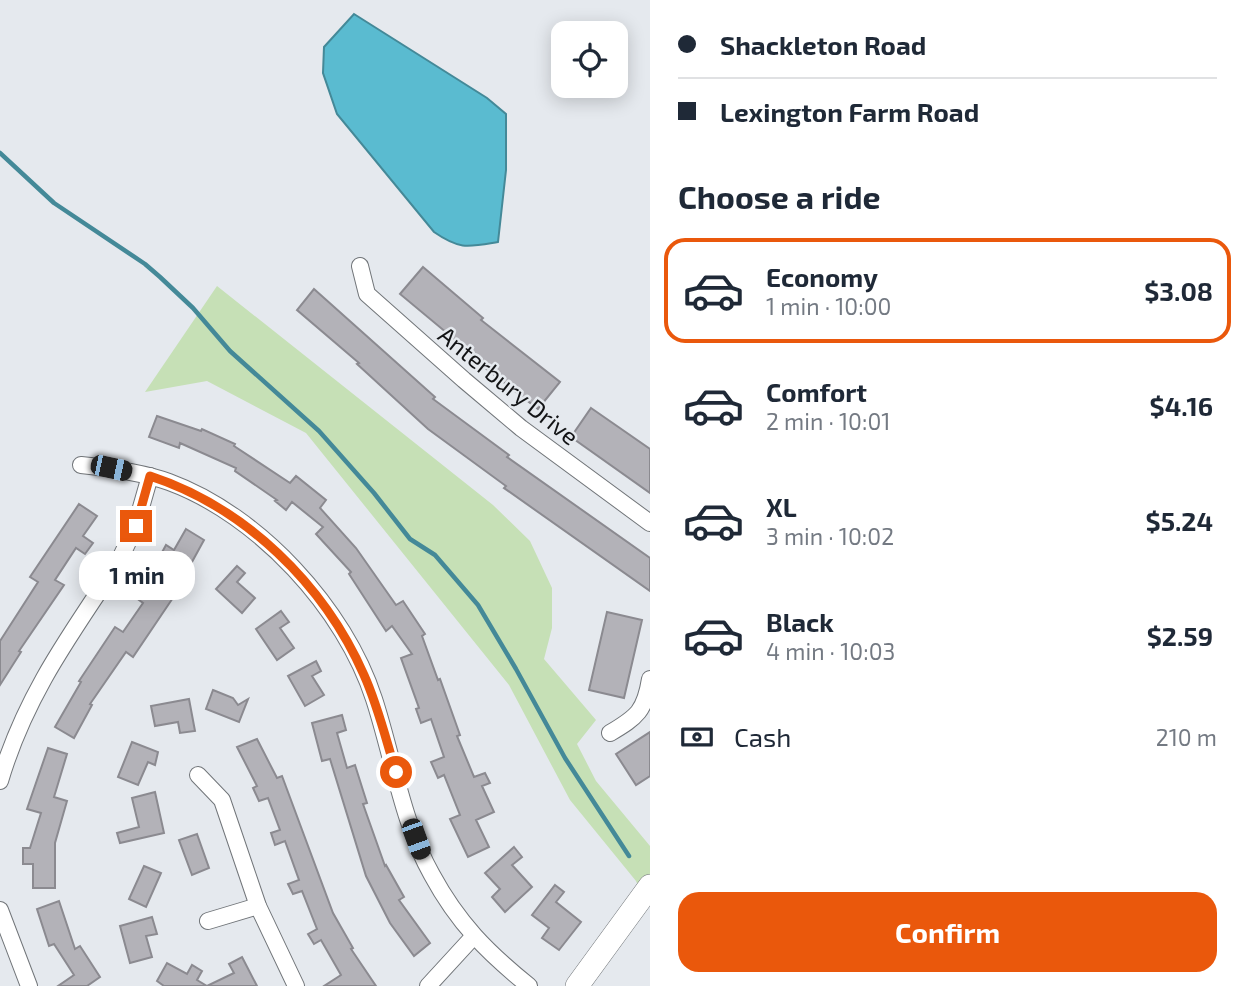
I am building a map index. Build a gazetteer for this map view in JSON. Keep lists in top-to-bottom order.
{
  "streets": {
    "street": ["Anterbury Drive"]
  },
  "page": {
    "banner": ["Shackleton Road", "Lexington Farm Road"],
    "heading": "Choose a ride",
    "list": [
      {
        "name": "Economy",
        "note": "1 min · 10:00",
        "value": "$3.08"
      },
      {
        "name": "Comfort",
        "note": "2 min · 10:01",
        "value": "$4.16"
      },
      {
        "name": "XL",
        "note": "3 min · 10:02",
        "value": "$5.24"
      },
      {
        "name": "Black",
        "note": "4 min · 10:03",
        "value": "$2.59"
      }
    ],
    "bubble": "1 min",
    "pay": ["Cash", "210 m"],
    "buttons": "Confirm"
  }
}
